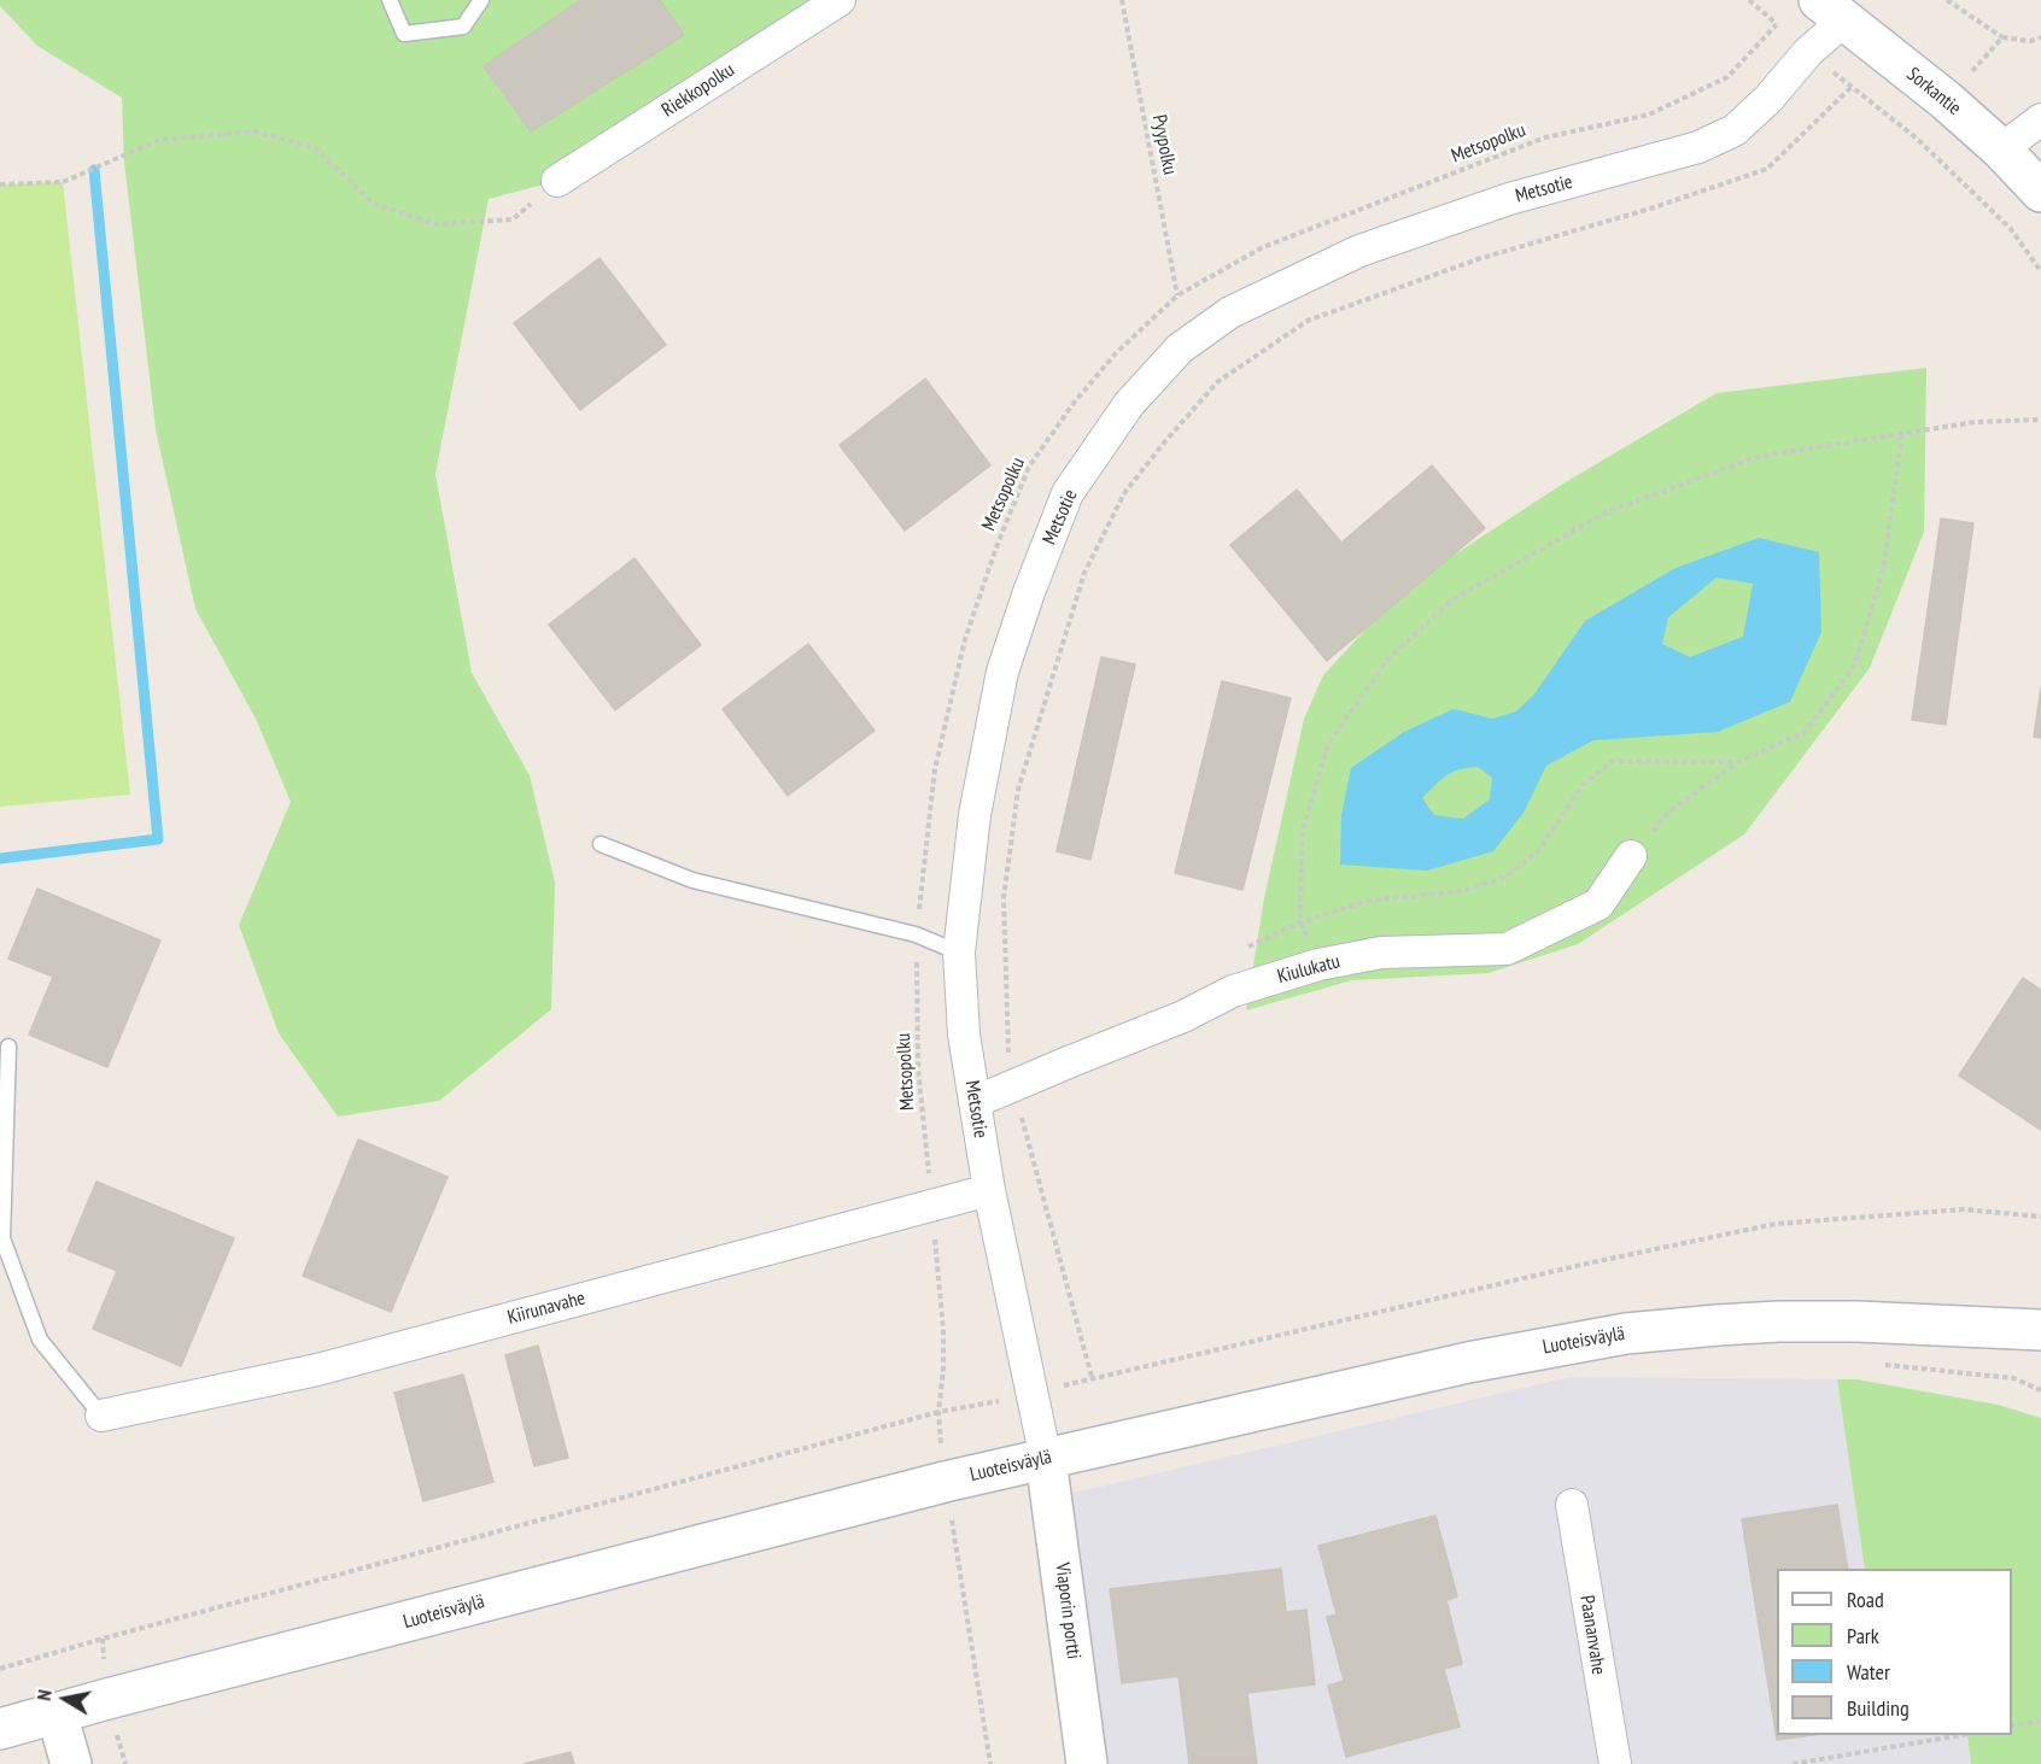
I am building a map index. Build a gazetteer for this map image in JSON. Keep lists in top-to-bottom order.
{
  "streets": {
    "main road": ["Sorkantie", "Luoteisväylä", "Viaporin portti"],
    "street": [
      "Riekkopolku",
      "Metsotie",
      "Kiulukatu",
      "Kiirunavahe",
      "Paananvahe"
    ],
    "path": ["Metsopolku", "Pyypolku"]
  },
  "crossings": [
    ["Sorkantie", "Metsotie"],
    ["Metsopolku", "Pyypolku"],
    ["Metsopolku", "Kiirunavahe"],
    ["Metsopolku", "Luoteisväylä"],
    ["Metsotie", "Kiulukatu"],
    ["Metsotie", "Kiirunavahe"],
    ["Metsotie", "Luoteisväylä"],
    ["Metsotie", "Viaporin portti"],
    ["Luoteisväylä", "Viaporin portti"]
  ],
  "legend": [
    "Road",
    "Park",
    "Water",
    "Building"
  ],
  "north": "left"
}
